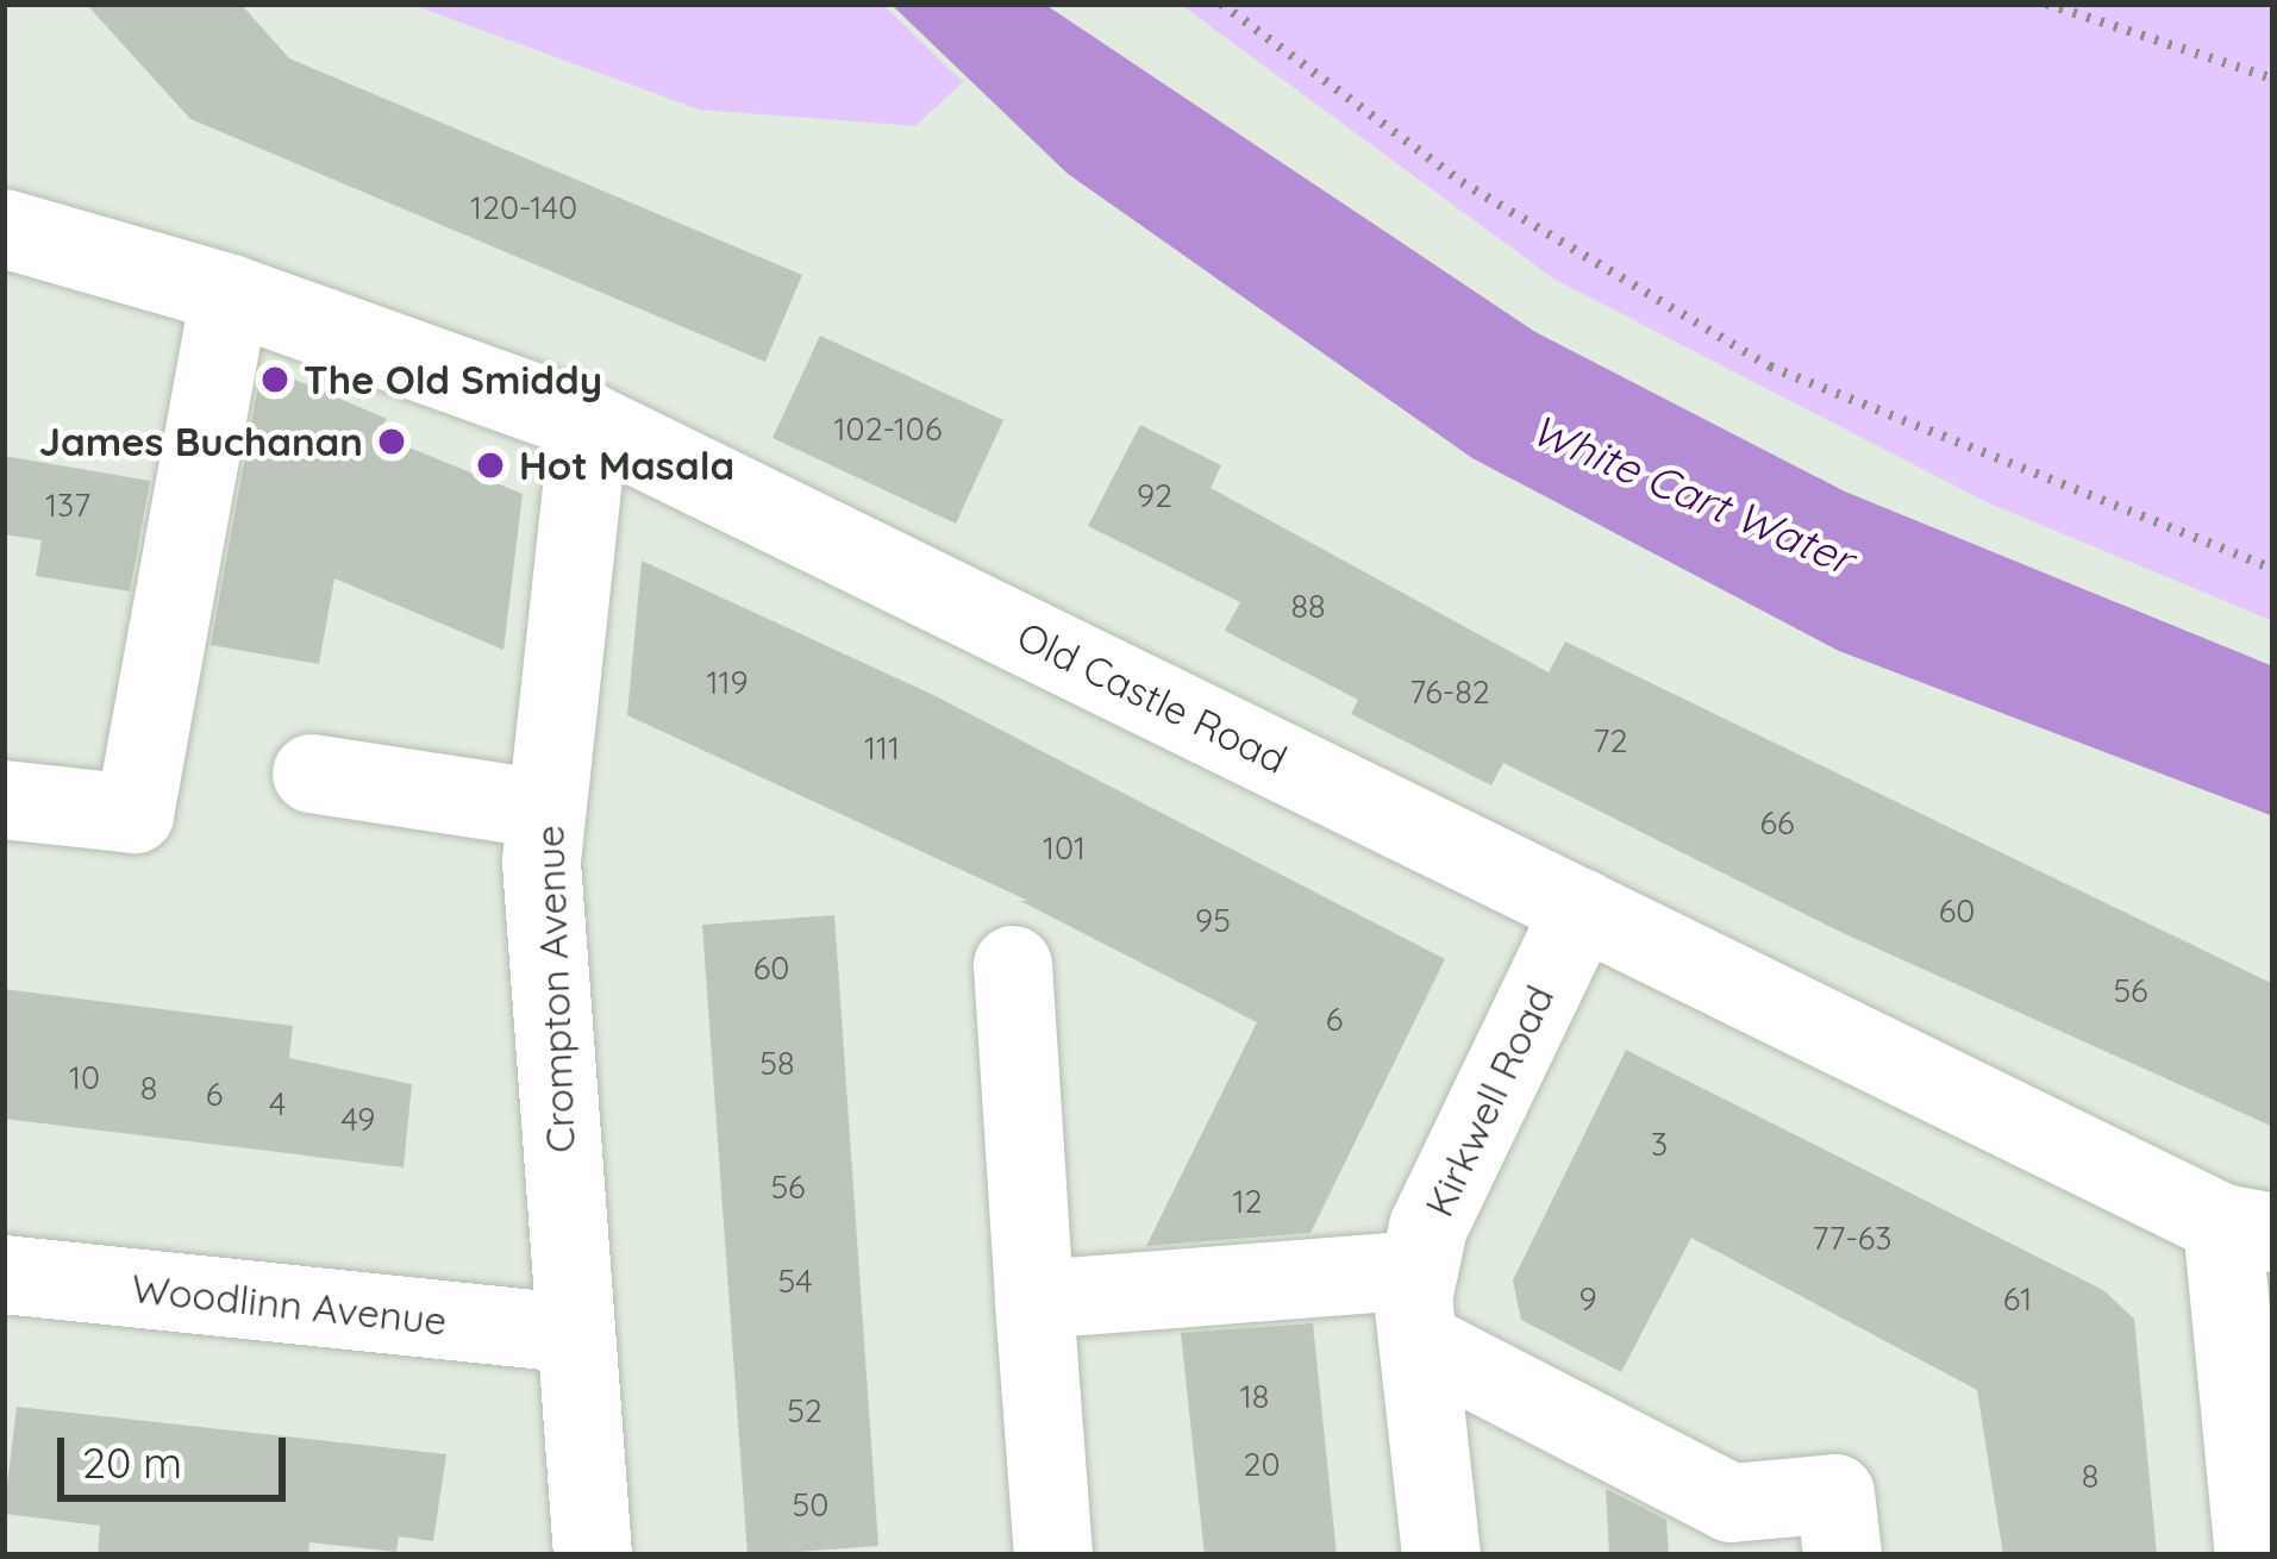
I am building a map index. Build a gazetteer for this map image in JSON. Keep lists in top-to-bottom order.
{
  "streets": {
    "street": [
      "Old Castle Road",
      "Crompton Avenue",
      "Kirkwell Road",
      "Woodlinn Avenue"
    ]
  },
  "crossings": [
    ["Old Castle Road", "Crompton Avenue"],
    ["Old Castle Road", "Kirkwell Road"],
    ["Crompton Avenue", "Woodlinn Avenue"]
  ],
  "water": ["White Cart Water"],
  "places": ["The Old Smiddy", "James Buchanan", "Hot Masala"],
  "house_numbers": [
    "120-140",
    "102-106",
    "92",
    "137",
    "88",
    "119",
    "76-82",
    "72",
    "111",
    "66",
    "101",
    "60",
    "95",
    "60",
    "56",
    "6",
    "58",
    "10",
    "8",
    "6",
    "4",
    "49",
    "3",
    "56",
    "12",
    "77-63",
    "54",
    "9",
    "61",
    "18",
    "52",
    "20",
    "8",
    "50"
  ],
  "scale_bar": "20 m"
}
